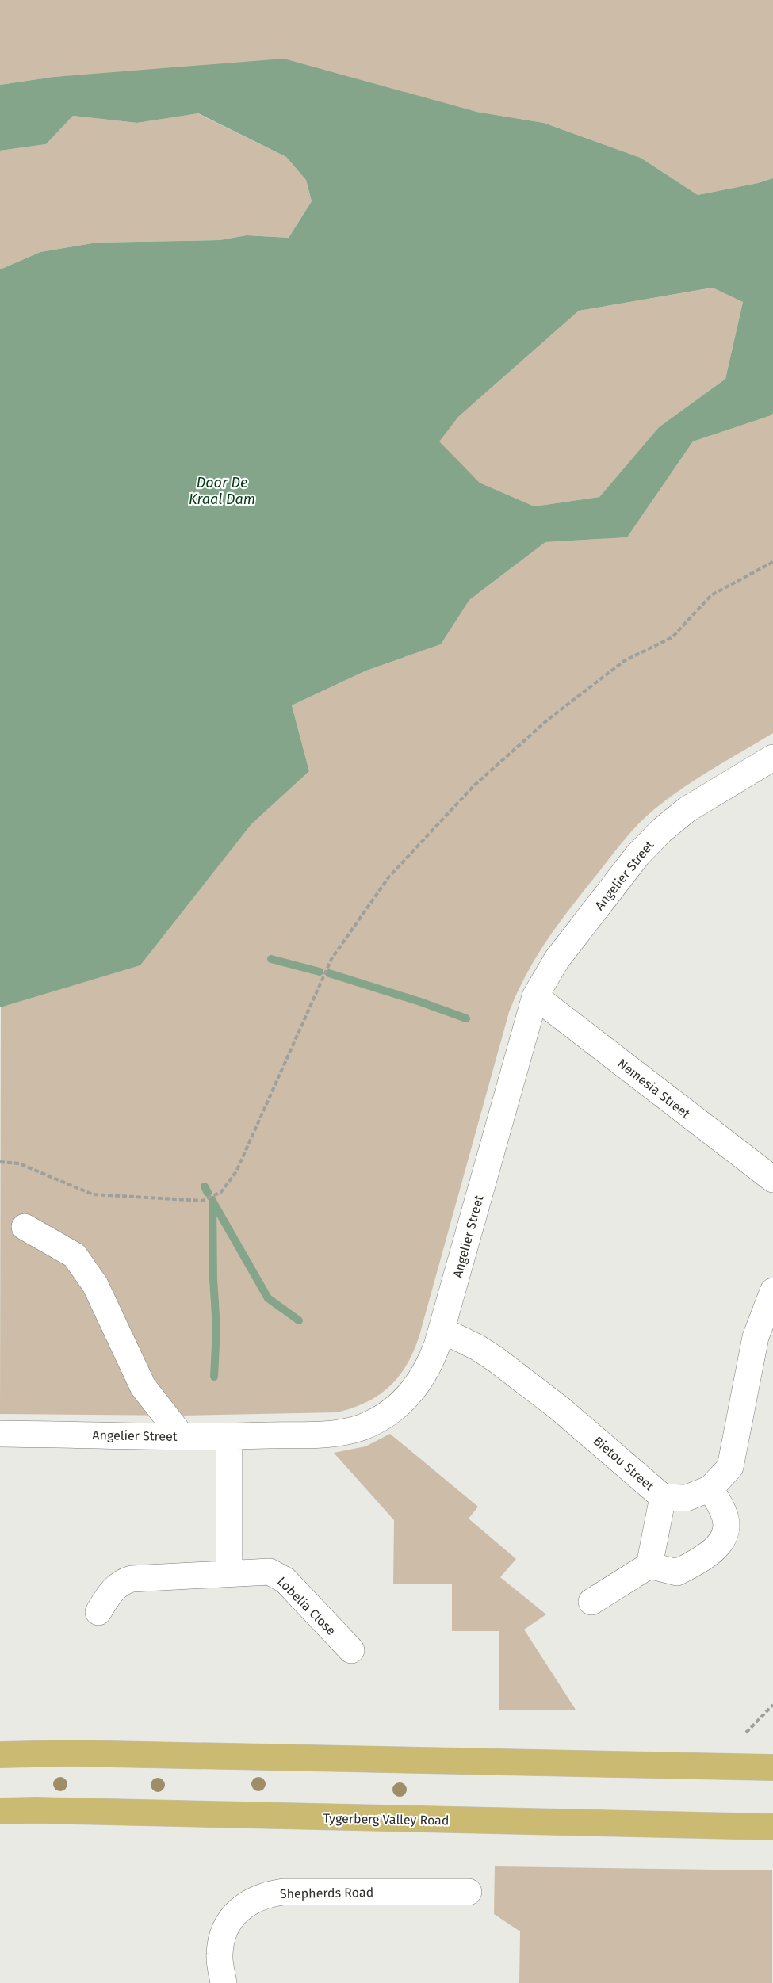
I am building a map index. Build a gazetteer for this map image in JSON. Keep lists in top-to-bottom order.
{
  "streets": {
    "main road": ["Tygerberg Valley Road"],
    "street": [
      "Angelier Street",
      "Nemesia Street",
      "Bietou Street",
      "Lobelia Close",
      "Shepherds Road"
    ]
  },
  "crossings": [
    ["Angelier Street", "Nemesia Street"],
    ["Angelier Street", "Bietou Street"]
  ],
  "water": ["Door De Kraal Dam"]
}
